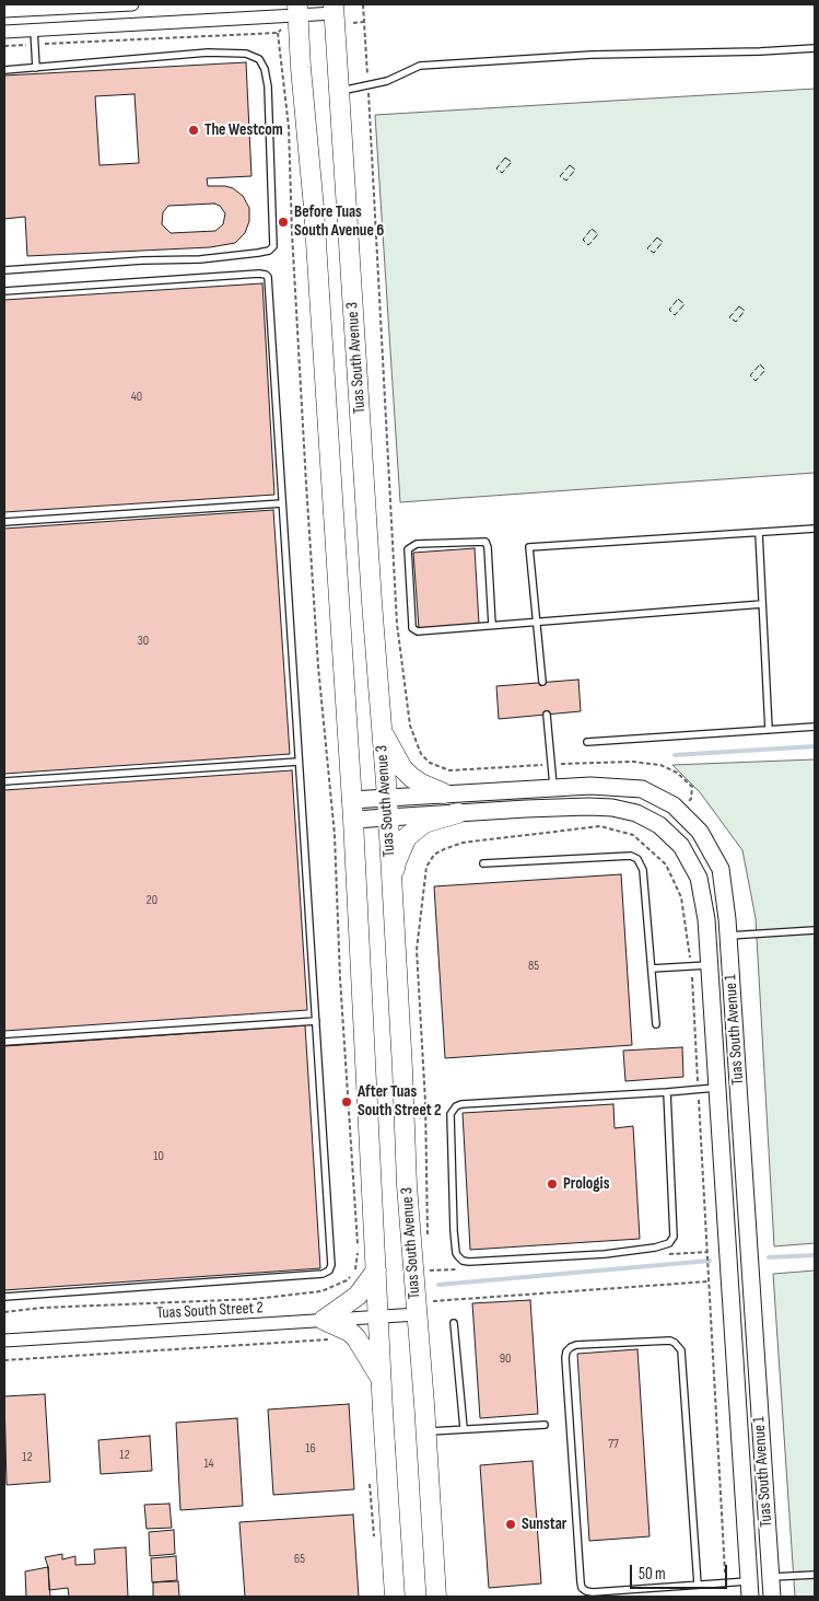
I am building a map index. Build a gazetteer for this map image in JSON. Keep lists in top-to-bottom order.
{
  "streets": {
    "main road": ["Tuas South Avenue 3", "Tuas South Avenue 1"],
    "street": ["Tuas South Street 2"]
  },
  "crossings": [
    ["Tuas South Avenue 3", "Tuas South Avenue 1"],
    ["Tuas South Avenue 3", "Tuas South Street 2"]
  ],
  "places": [
    "The Westcom",
    "Before Tuas South Avenue 6",
    "After Tuas South Street 2",
    "Prologis",
    "Sunstar"
  ],
  "house_numbers": [
    "40",
    "30",
    "20",
    "85",
    "10",
    "90",
    "77",
    "16",
    "12",
    "12",
    "14",
    "65"
  ],
  "scale_bar": "50 m"
}
